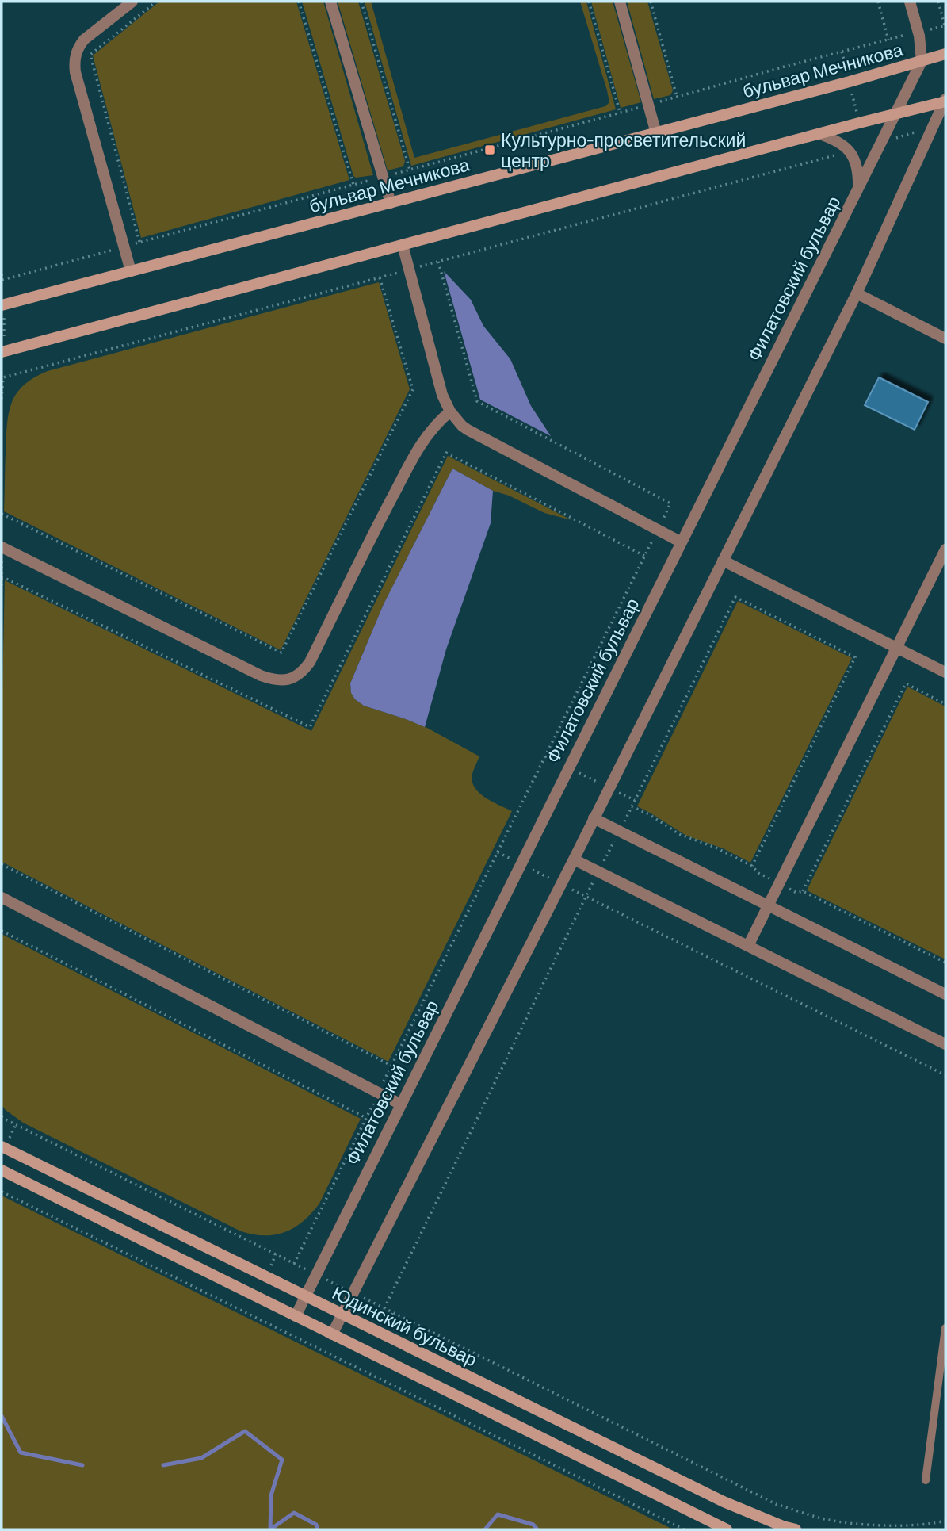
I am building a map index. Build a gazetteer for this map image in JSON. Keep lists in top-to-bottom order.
{
  "streets": {
    "street": ["бульвар Мечникова", "Филатовский бульвар", "Юдинский бульвар"]
  },
  "crossings": [
    ["бульвар Мечникова", "Филатовский бульвар"],
    ["Филатовский бульвар", "Юдинский бульвар"]
  ],
  "places": {
    "transit": ["Культурно-просветительский центр"]
  }
}
